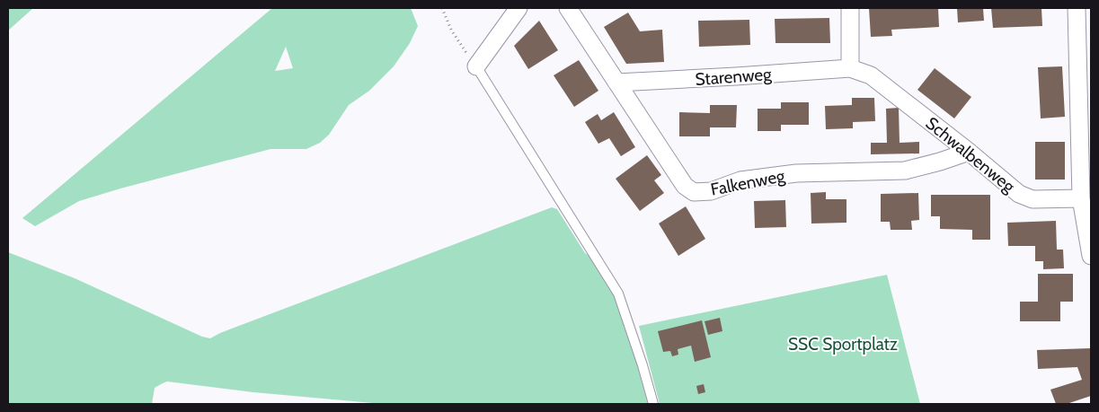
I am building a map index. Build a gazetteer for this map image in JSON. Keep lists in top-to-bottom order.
{
  "streets": {
    "street": ["Starenweg", "Schwalbenweg", "Falkenweg"]
  },
  "crossings": [
    ["Starenweg", "Schwalbenweg"],
    ["Starenweg", "Falkenweg"],
    ["Schwalbenweg", "Falkenweg"]
  ],
  "parks": ["SSC Sportplatz"]
}
